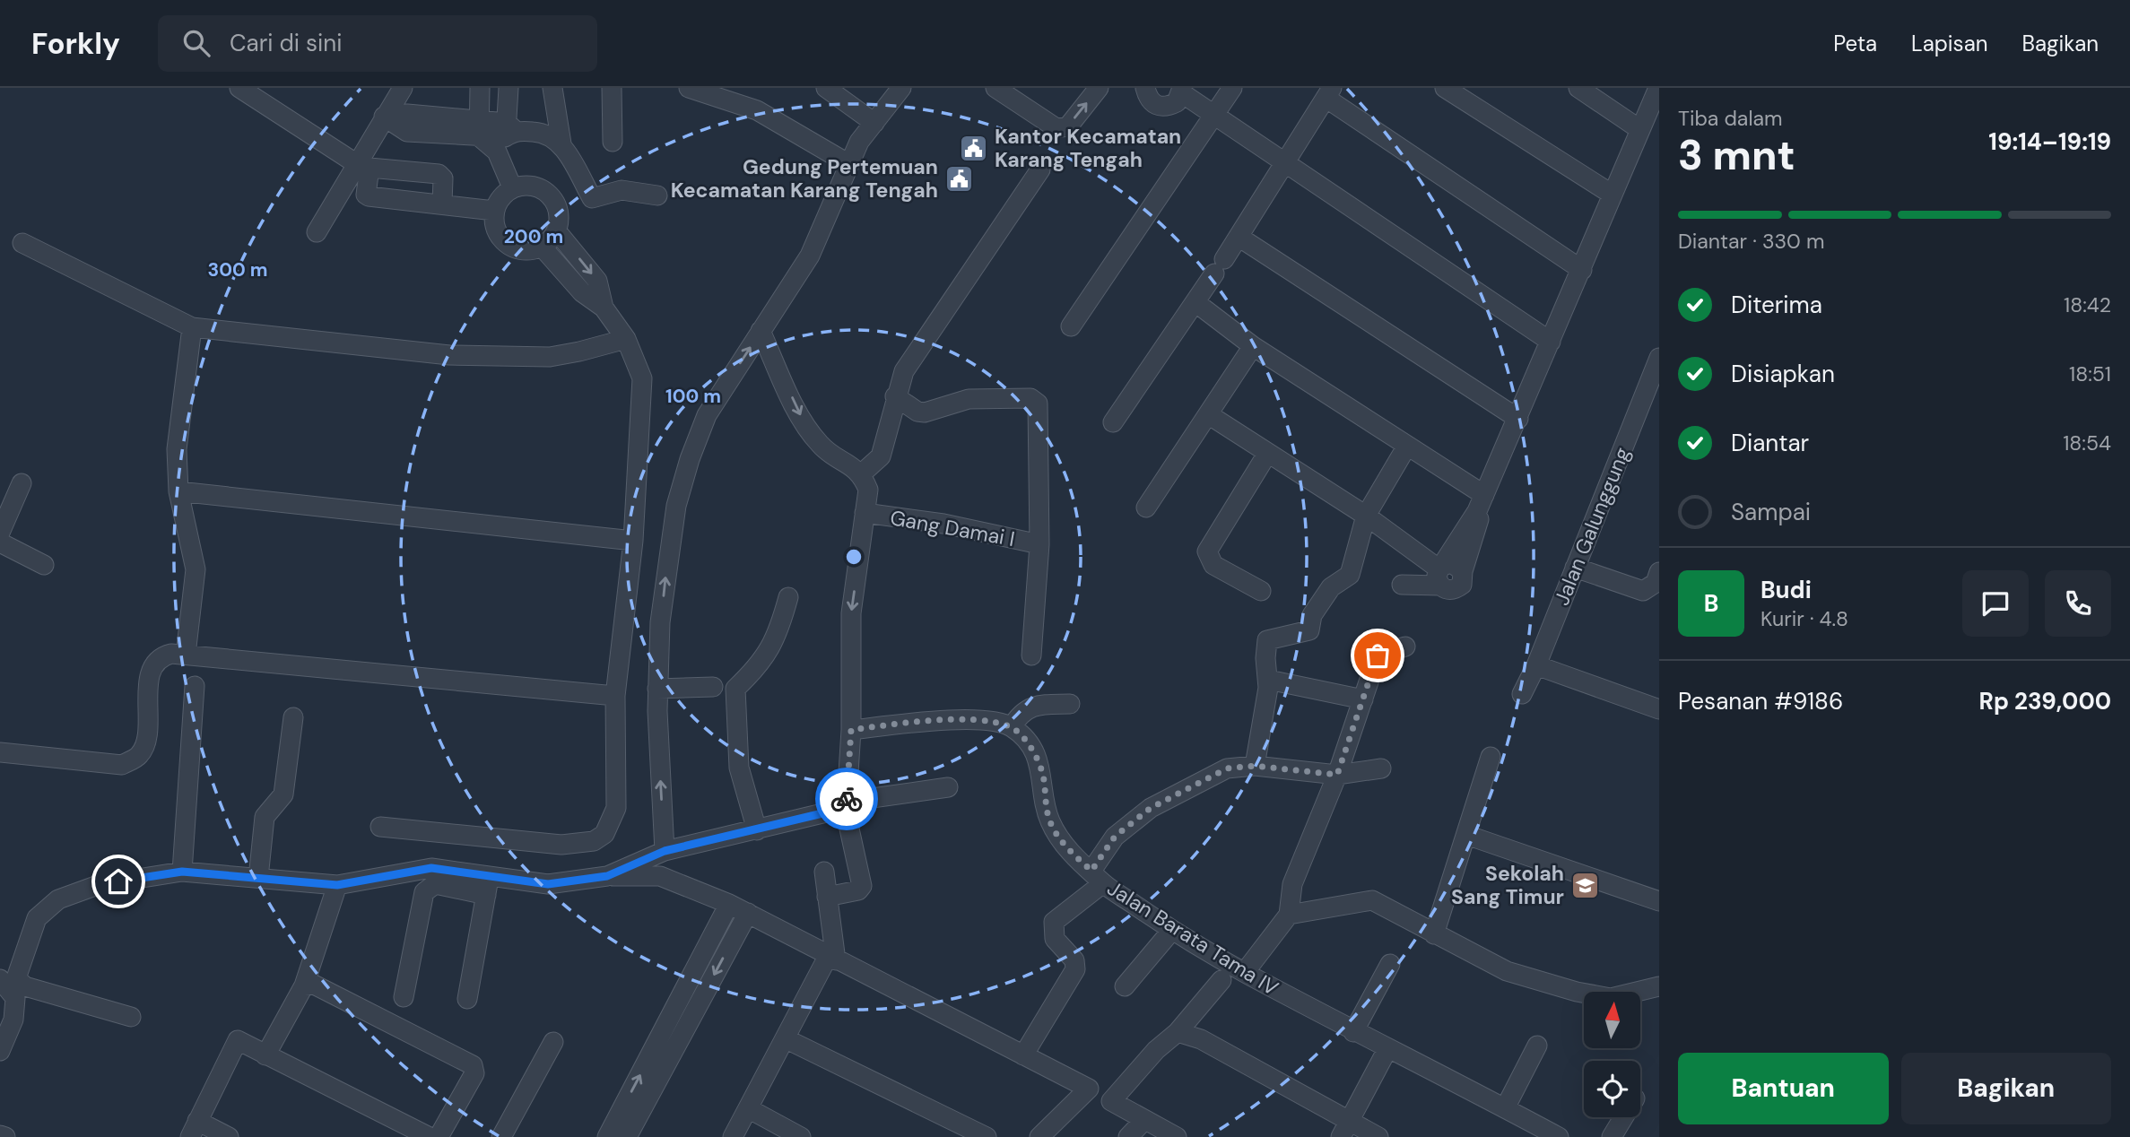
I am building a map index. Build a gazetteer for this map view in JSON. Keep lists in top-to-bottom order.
{
  "streets": {
    "street": ["Jalan Galunggung", "Gang Damai I", "Jalan Barata Tama IV"]
  },
  "places": {
    "public building": ["Kantor Kecamatan Karang Tengah", "Gedung Pertemuan Kecamatan Karang Tengah"],
    "school or university": ["Sekolah Sang Timur"]
  },
  "north": "top",
  "page": {
    "header": "Forkly",
    "search": "Cari di sini",
    "nav": ["Peta", "Lapisan", "Bagikan"],
    "heading": ["3 mnt", "Tiba dalam", "19:14–19:19"],
    "panel": [
      "Budi",
      "Kurir · 4.8",
      "Pesanan #9186",
      "Rp 239,000"
    ],
    "bar": "Diantar · 330 m",
    "list": [
      ["Diterima", "18:42"],
      ["Disiapkan", "18:51"],
      ["Diantar", "18:54"],
      "Sampai"
    ],
    "round": "B",
    "buttons": ["Bantuan", "Bagikan"]
  },
  "rings": ["200 m", "300 m", "100 m"]
}
